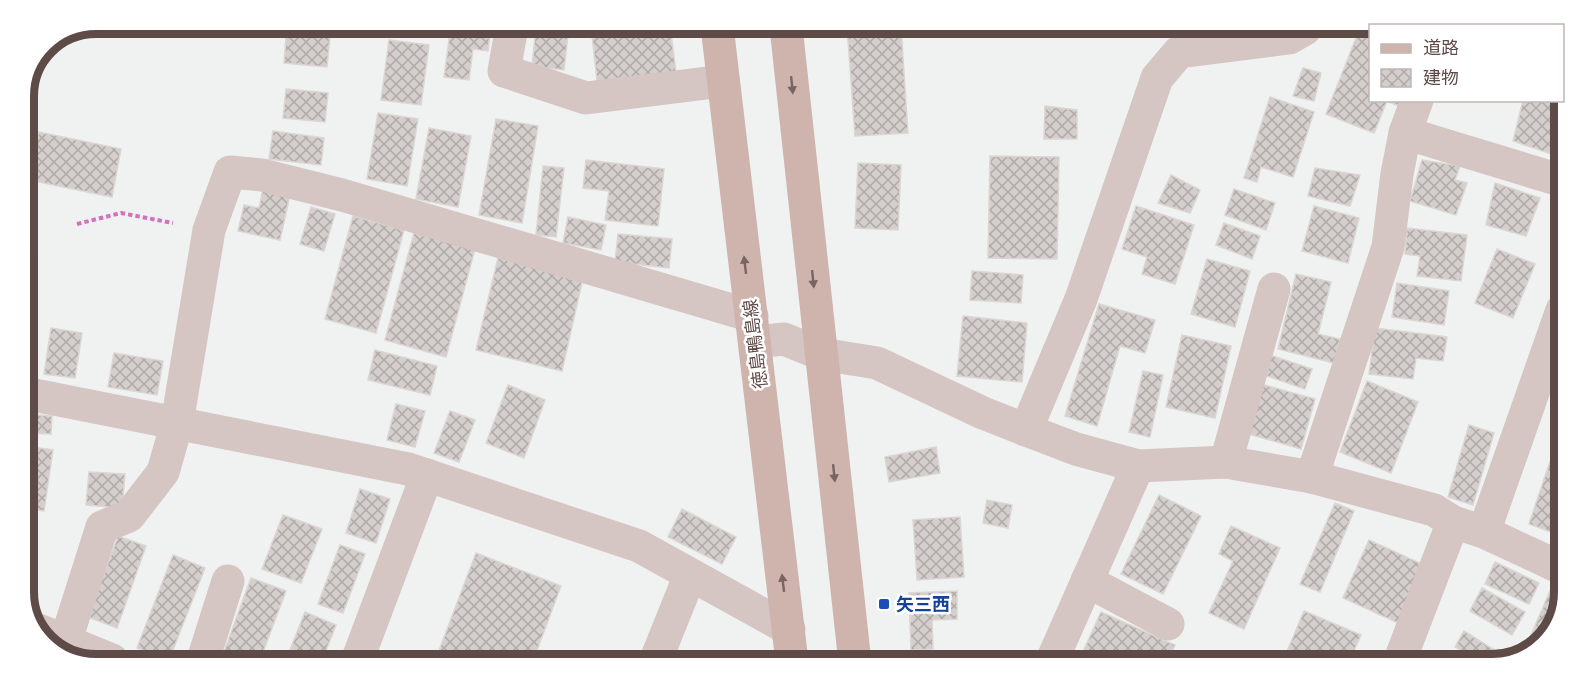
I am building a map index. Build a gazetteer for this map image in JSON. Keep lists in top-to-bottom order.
{
  "streets": {
    "main road": ["徳島鴨島線"]
  },
  "places": {
    "transit": ["矢三西"]
  },
  "legend": ["道路", "建物"]
}
